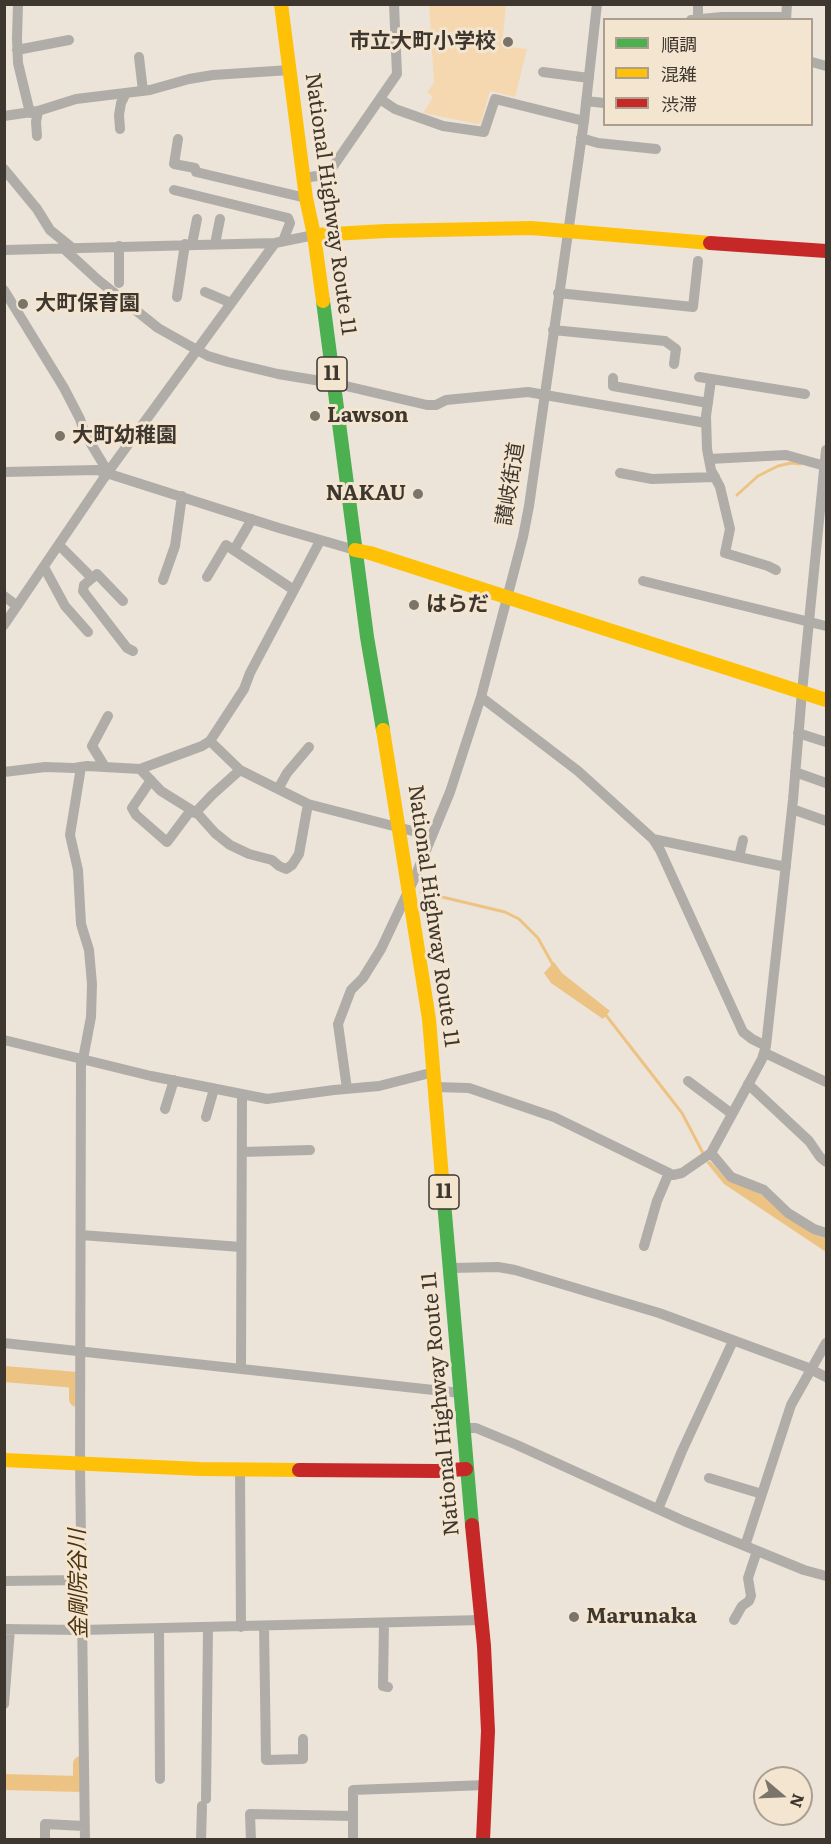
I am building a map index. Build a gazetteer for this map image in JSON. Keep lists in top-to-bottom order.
{
  "streets": {
    "main road": ["National Highway Route 11", "11"],
    "street": ["讃岐街道"]
  },
  "crossings": [
    ["National Highway Route 11", "讃岐街道"]
  ],
  "water": ["金剛院谷川"],
  "places": [
    "市立大町小学校",
    "大町保育園",
    "Lawson",
    "大町幼稚園",
    "NAKAU",
    "はらだ",
    "Marunaka"
  ],
  "legend": ["順調", "混雑", "渋滞"],
  "north": "right"
}
